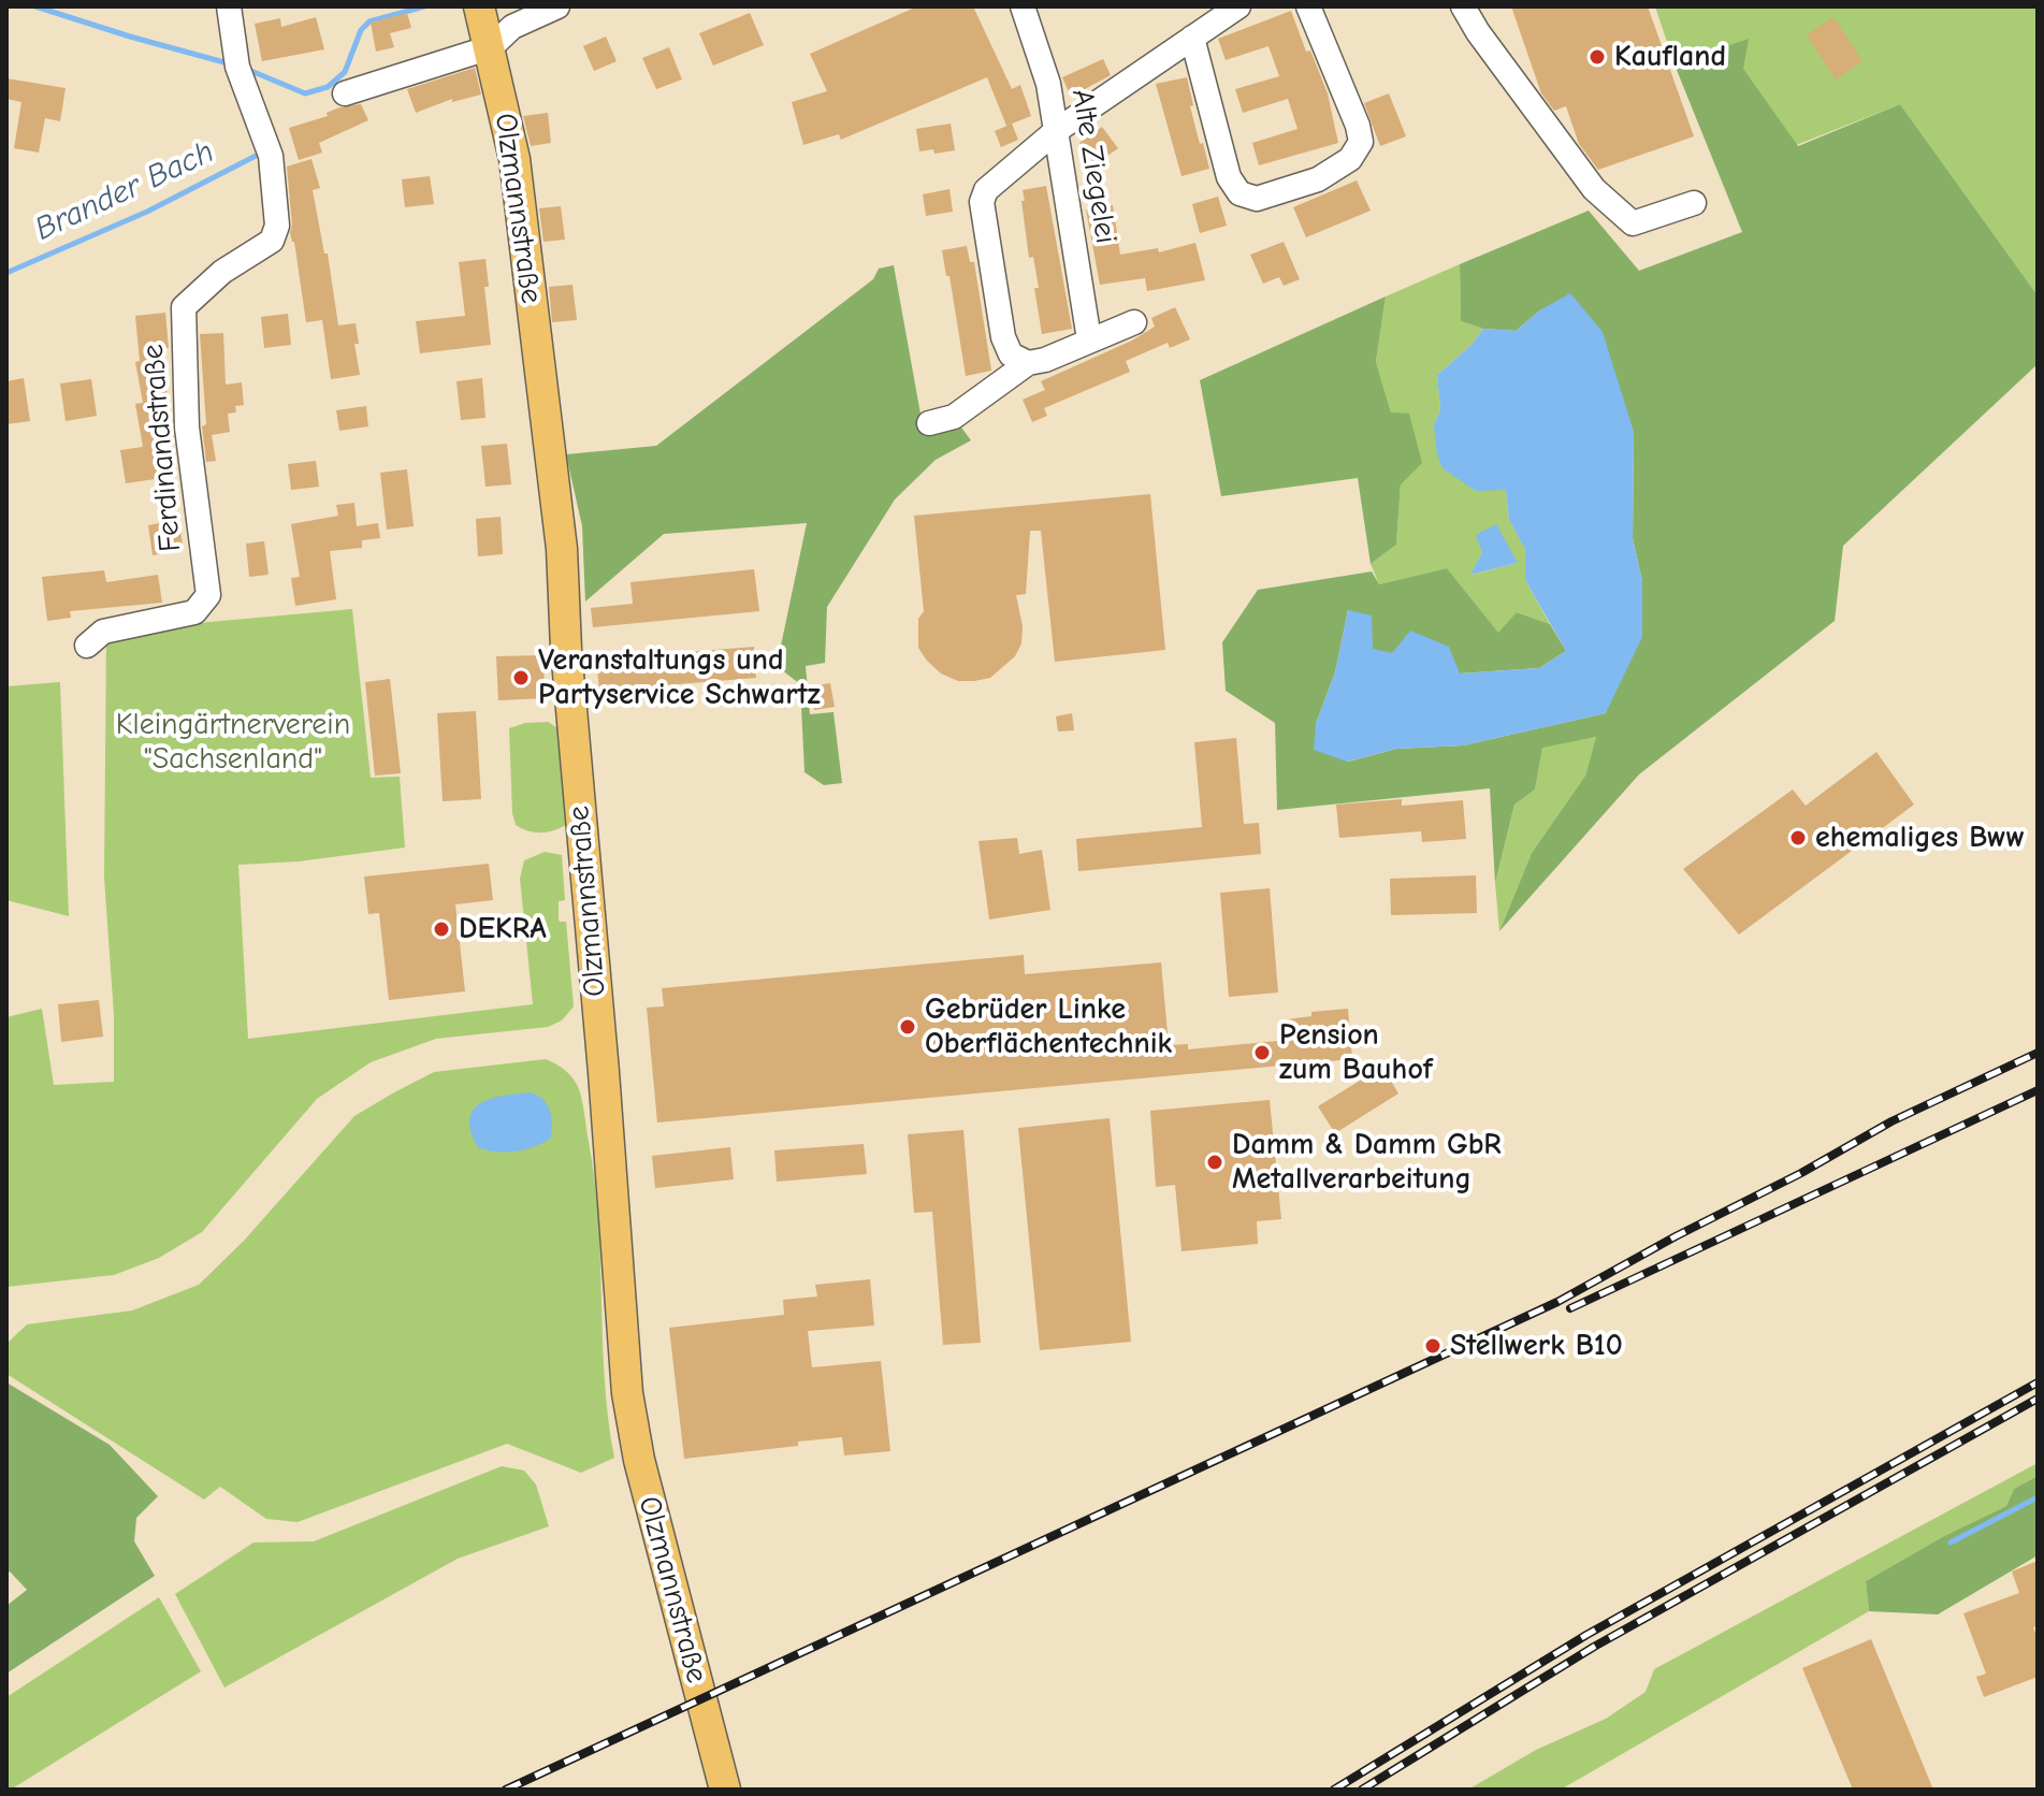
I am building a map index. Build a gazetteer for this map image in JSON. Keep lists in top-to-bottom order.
{
  "streets": {
    "main road": ["Olzmannstraße"],
    "street": ["Alte Ziegelei", "Ferdinandstraße"]
  },
  "water": ["Brander Bach"],
  "parks": ["Kleingärtnerverein \"Sachsenland\""],
  "places": [
    "Kaufland",
    "Veranstaltungs und Partyservice Schwartz",
    "ehemaliges Bww",
    "DEKRA",
    "Gebrüder Linke Oberflächentechnik",
    "Pension zum Bauhof",
    "Damm & Damm GbR Metallverarbeitung",
    "Stellwerk B10"
  ]
}
